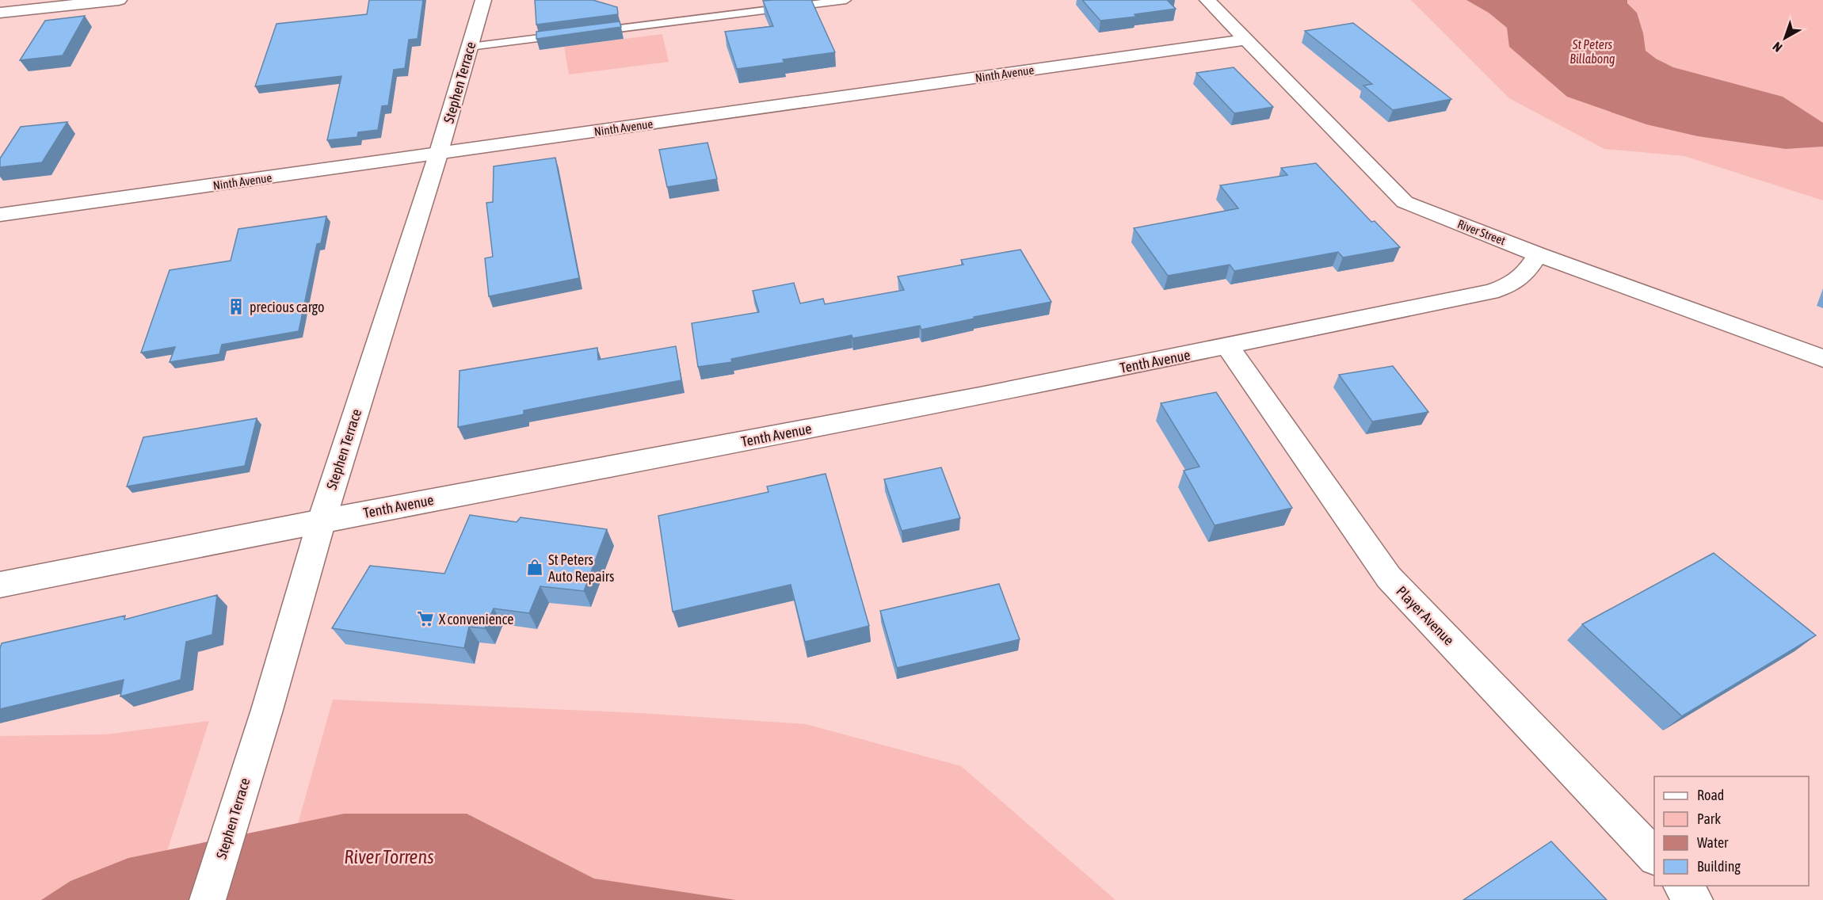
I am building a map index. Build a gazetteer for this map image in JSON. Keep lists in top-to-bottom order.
{
  "streets": {
    "street": [
      "Ninth Avenue",
      "Stephen Terrace",
      "River Street",
      "Tenth Avenue",
      "Player Avenue"
    ]
  },
  "crossings": [
    ["Ninth Avenue", "Stephen Terrace"],
    ["Ninth Avenue", "River Street"],
    ["Stephen Terrace", "Tenth Avenue"],
    ["River Street", "Tenth Avenue"],
    ["Tenth Avenue", "Player Avenue"]
  ],
  "water": ["St Peters Billabong", "River Torrens"],
  "places": {
    "building": ["precious cargo"],
    "shop": ["St Peters Auto Repairs"],
    "supermarket": ["X convenience"]
  },
  "legend": [
    "Road",
    "Park",
    "Water",
    "Building"
  ],
  "north": "bottom left"
}
